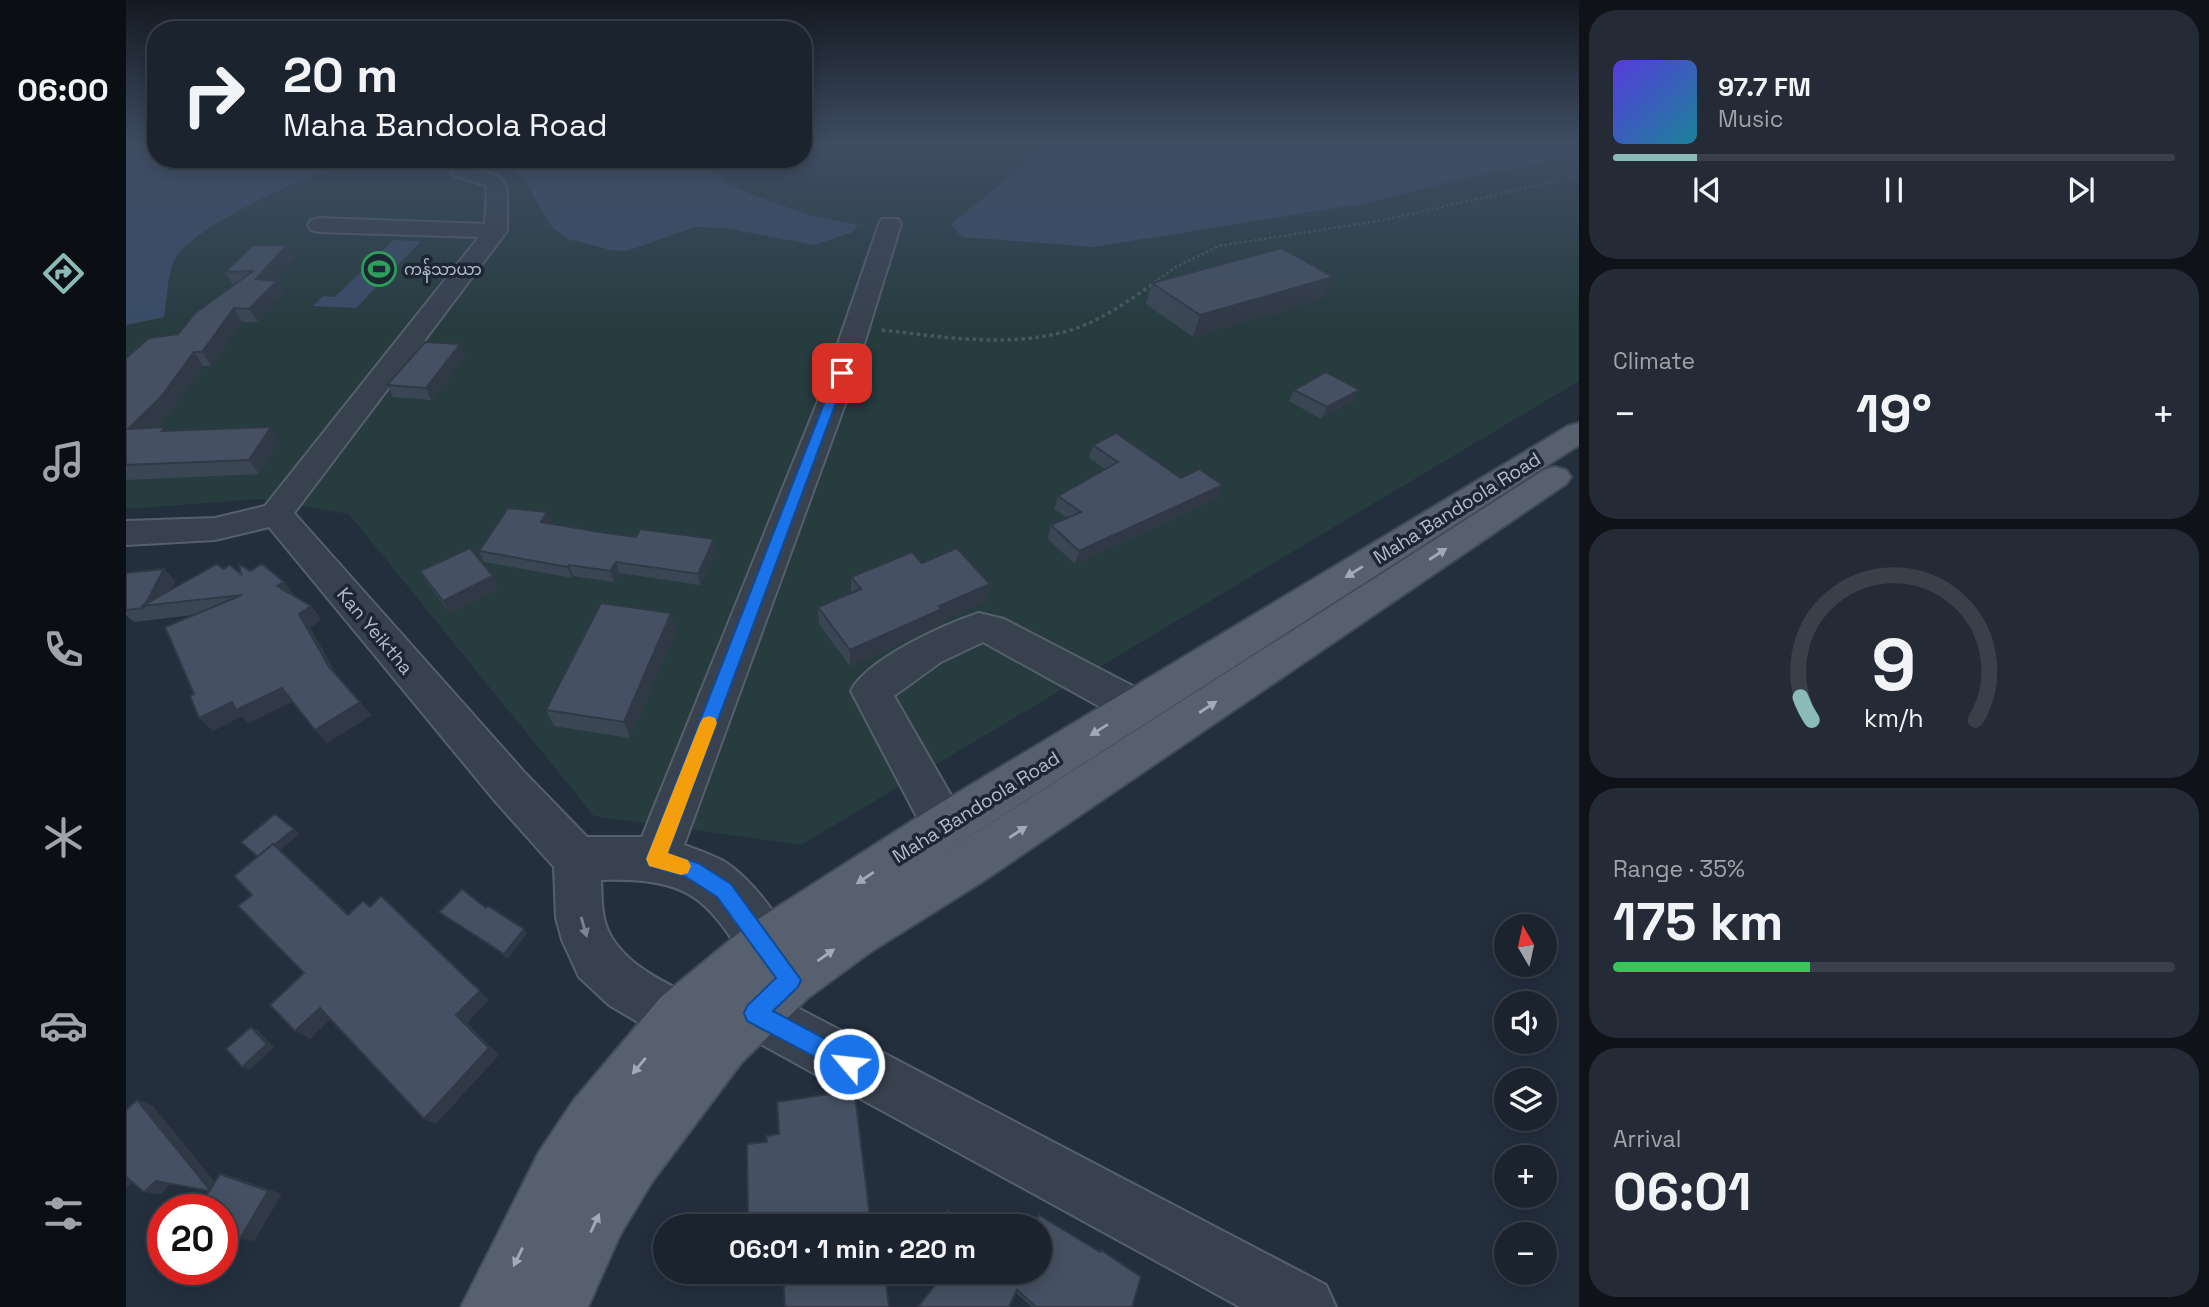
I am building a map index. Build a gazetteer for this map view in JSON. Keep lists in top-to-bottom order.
{
  "streets": {
    "main road": ["Maha Bandoola Road"],
    "street": ["Kan Yeiktha"]
  },
  "places": {
    "sports": ["ကန်သာယာ"]
  },
  "north": "top",
  "page": {
    "tabs": "06:00",
    "turn": ["20 m", "Maha Bandoola Road"],
    "song": ["97.7 FM", "Music"],
    "tile": [
      "Climate",
      ["Range · 35%", "175 km"],
      ["Arrival", "06:01"]
    ],
    "heat": ["−", "19°", "+"],
    "map_buttons": ["+", "−"],
    "limit": "20",
    "trip": "06:01 · 1 min · 220 m",
    "gauge": ["9", "km/h"]
  }
}
